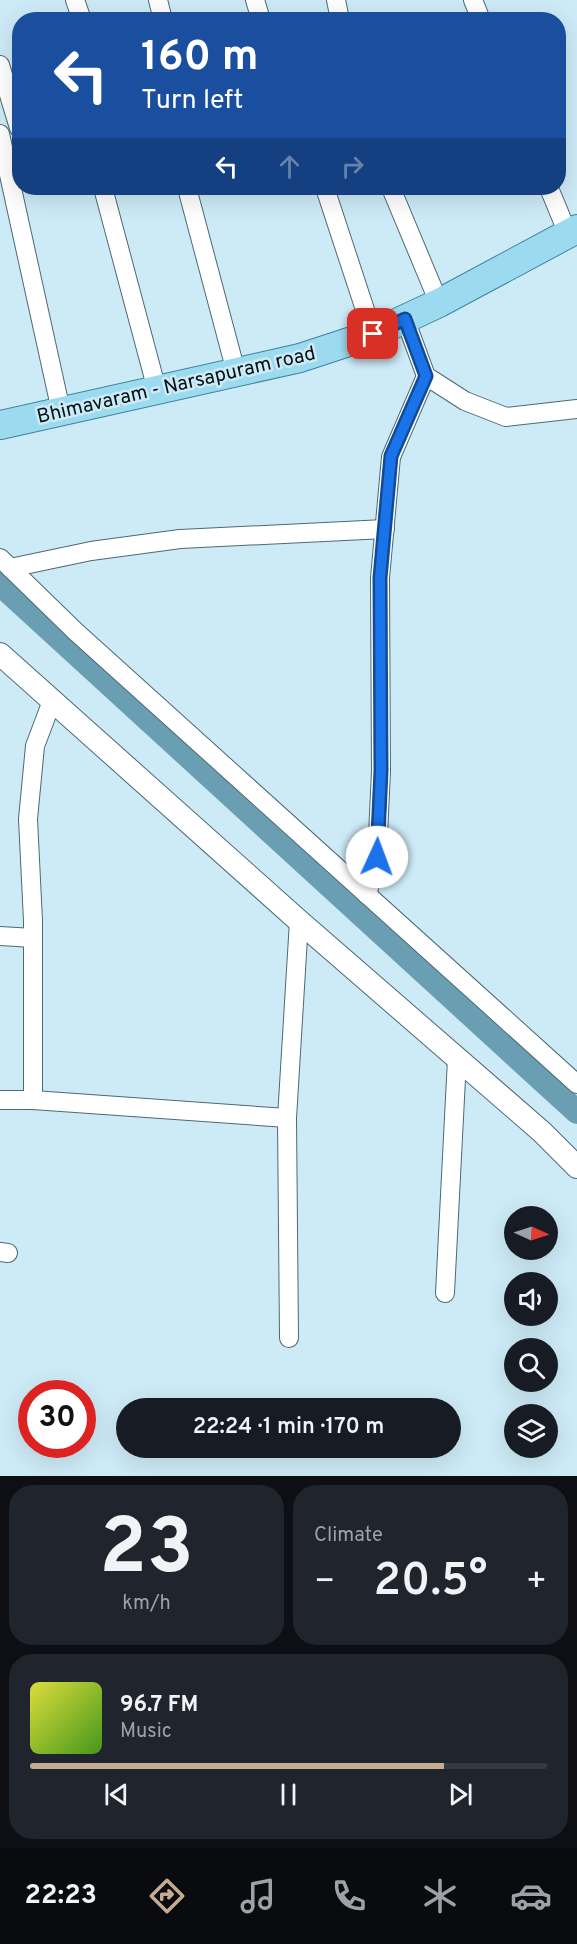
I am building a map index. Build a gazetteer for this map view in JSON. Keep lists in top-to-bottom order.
{
  "streets": {
    "main road": ["Bhimavaram - Narsapuram road"]
  },
  "north": "right",
  "page": {
    "turn": ["160 m", "Turn left"],
    "limit": "30",
    "trip": "22:24 · 1 min · 170 m",
    "tile": [
      ["23", "km/h"],
      "Climate"
    ],
    "heat": ["−", "20.5°", "+"],
    "song": ["96.7 FM", "Music"],
    "tabs": "22:23"
  }
}
